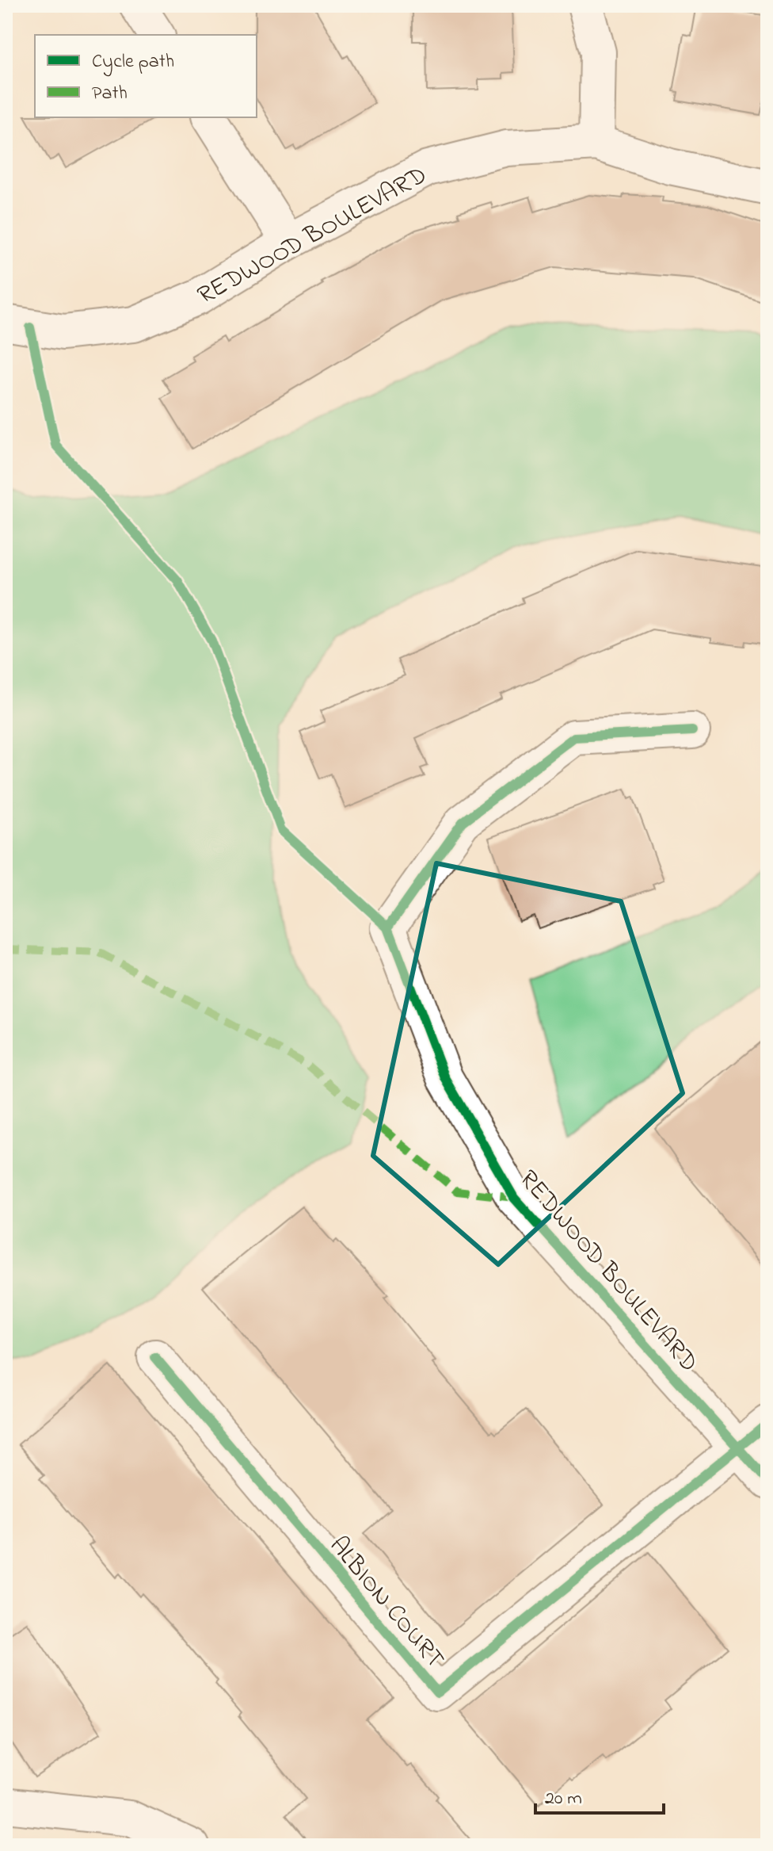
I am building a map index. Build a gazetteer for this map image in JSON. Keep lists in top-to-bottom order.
{
  "streets": {
    "street": ["REDWOOD BOULEVARD", "ALBION COURT"]
  },
  "crossings": [
    ["REDWOOD BOULEVARD", "ALBION COURT"]
  ],
  "legend": ["Cycle path", "Path"],
  "scale_bar": "20 m"
}
